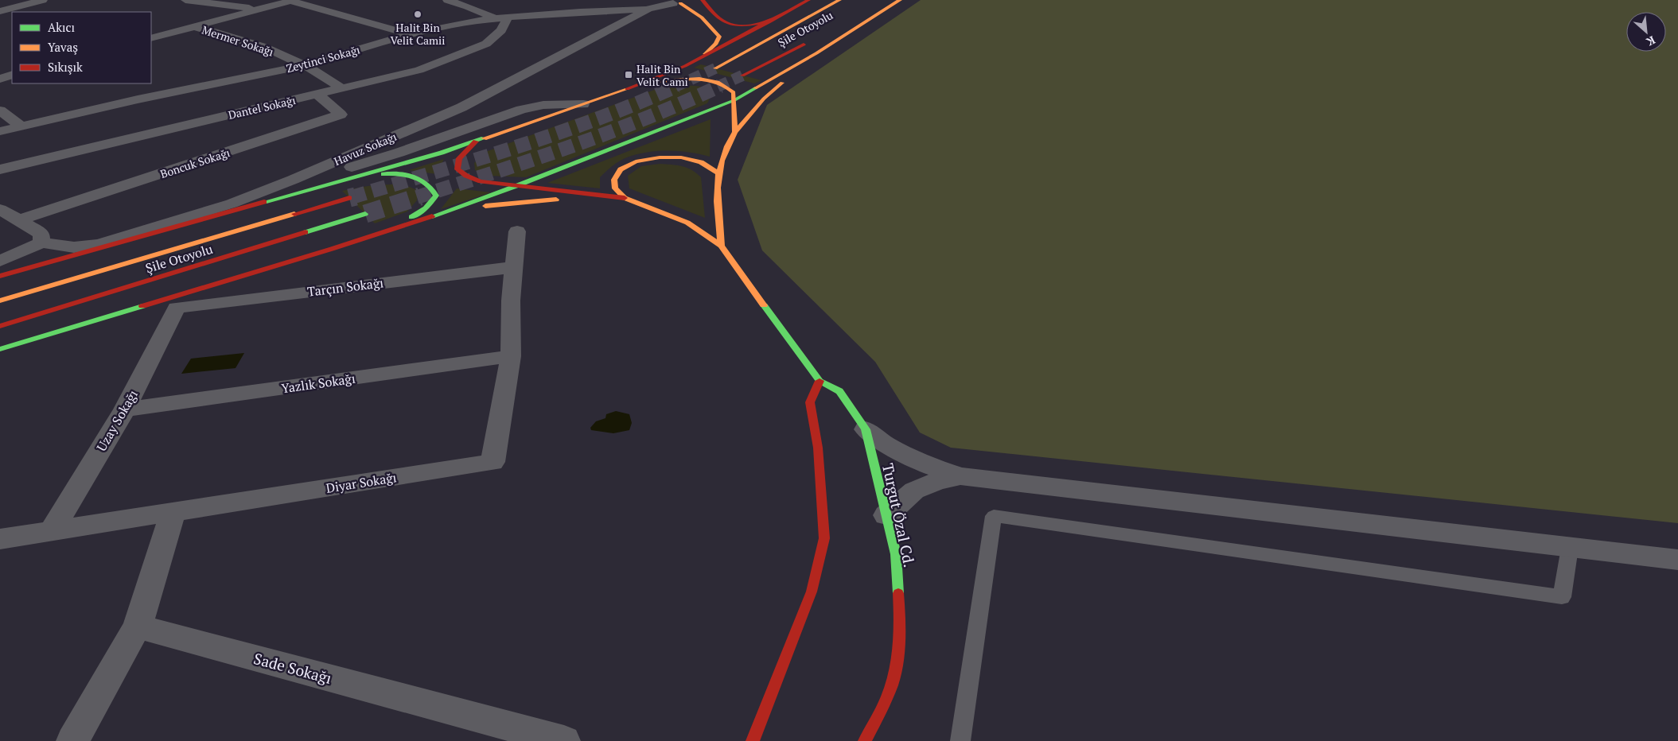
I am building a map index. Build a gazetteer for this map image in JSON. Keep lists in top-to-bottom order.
{
  "streets": {
    "main road": ["Şile Otoyolu", "Turgut Özal Cd."],
    "street": [
      "Mermer Sokağı",
      "Zeytinci Sokağı",
      "Dantel Sokağı",
      "Havuz Sokağı",
      "Boncuk Sokağı",
      "Tarçın Sokağı",
      "Yazlık Sokağı",
      "Uzay Sokağı",
      "Diyar Sokağı",
      "Sade Sokağı"
    ]
  },
  "crossings": [
    ["Mermer Sokağı", "Zeytinci Sokağı"],
    ["Mermer Sokağı", "Dantel Sokağı"],
    ["Zeytinci Sokağı", "Dantel Sokağı"],
    ["Zeytinci Sokağı", "Havuz Sokağı"],
    ["Dantel Sokağı", "Boncuk Sokağı"],
    ["Tarçın Sokağı", "Uzay Sokağı"],
    ["Tarçın Sokağı", "Diyar Sokağı"],
    ["Yazlık Sokağı", "Uzay Sokağı"],
    ["Yazlık Sokağı", "Diyar Sokağı"],
    ["Uzay Sokağı", "Diyar Sokağı"]
  ],
  "places": {
    "other": ["Halit Bin Velit Camii"],
    "transit": ["Halit Bin Velit Cami"]
  },
  "legend": ["Akıcı", "Yavaş", "Sıkışık"],
  "north": "bottom right"
}
